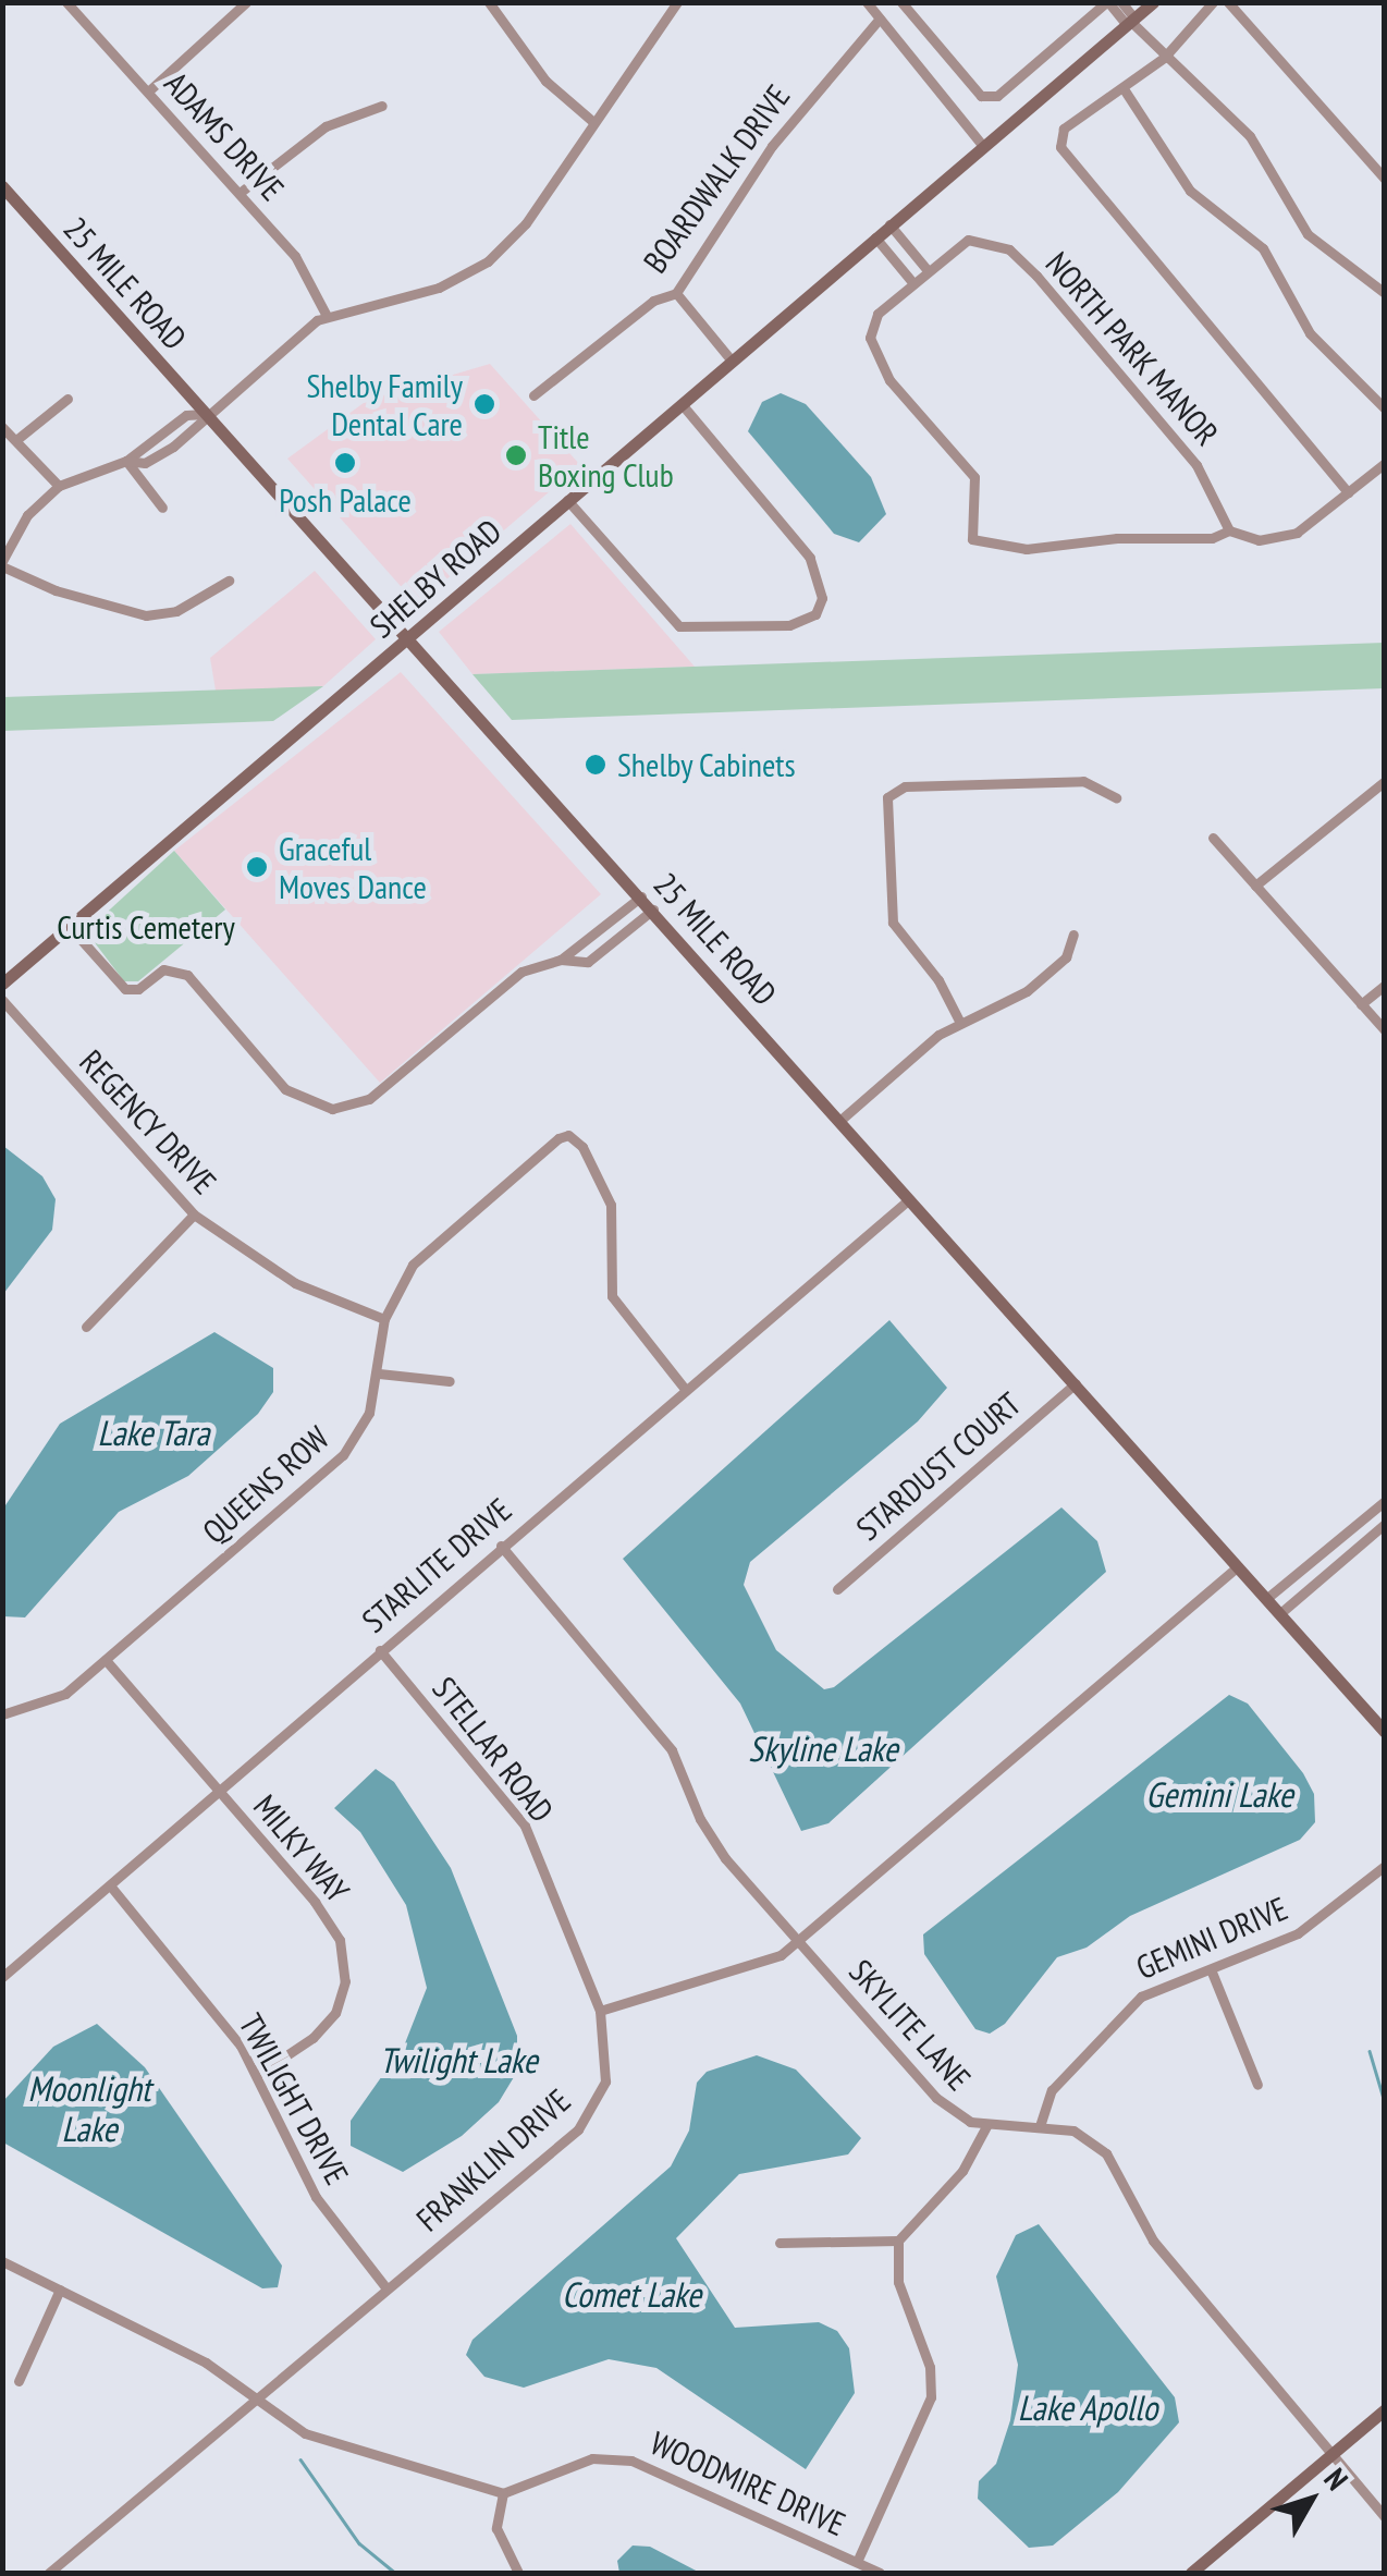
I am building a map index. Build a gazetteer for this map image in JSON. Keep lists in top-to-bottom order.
{
  "streets": {
    "street": [
      "ADAMS DRIVE",
      "BOARDWALK DRIVE",
      "25 MILE ROAD",
      "NORTH PARK MANOR",
      "SHELBY ROAD",
      "REGENCY DRIVE",
      "STARDUST COURT",
      "QUEENS ROW",
      "STARLITE DRIVE",
      "STELLAR ROAD",
      "MILKY WAY",
      "GEMINI DRIVE",
      "SKYLITE LANE",
      "TWILIGHT DRIVE",
      "FRANKLIN DRIVE",
      "WOODMIRE DRIVE"
    ]
  },
  "crossings": [
    ["25 MILE ROAD", "SHELBY ROAD"],
    ["25 MILE ROAD", "STARDUST COURT"],
    ["25 MILE ROAD", "STARLITE DRIVE"],
    ["REGENCY DRIVE", "QUEENS ROW"],
    ["QUEENS ROW", "STARLITE DRIVE"],
    ["QUEENS ROW", "MILKY WAY"],
    ["STARLITE DRIVE", "STELLAR ROAD"],
    ["STARLITE DRIVE", "MILKY WAY"],
    ["STARLITE DRIVE", "SKYLITE LANE"],
    ["STARLITE DRIVE", "TWILIGHT DRIVE"],
    ["STELLAR ROAD", "FRANKLIN DRIVE"],
    ["MILKY WAY", "TWILIGHT DRIVE"],
    ["GEMINI DRIVE", "SKYLITE LANE"],
    ["TWILIGHT DRIVE", "FRANKLIN DRIVE"]
  ],
  "water": [
    "Lake Tara",
    "Skyline Lake",
    "Gemini Lake",
    "Twilight Lake",
    "Moonlight Lake",
    "Comet Lake",
    "Lake Apollo"
  ],
  "parks": ["Curtis Cemetery"],
  "places": [
    "Shelby Family Dental Care",
    "Title Boxing Club",
    "Posh Palace",
    "Shelby Cabinets",
    "Graceful Moves Dance"
  ],
  "north": "top right"
}
